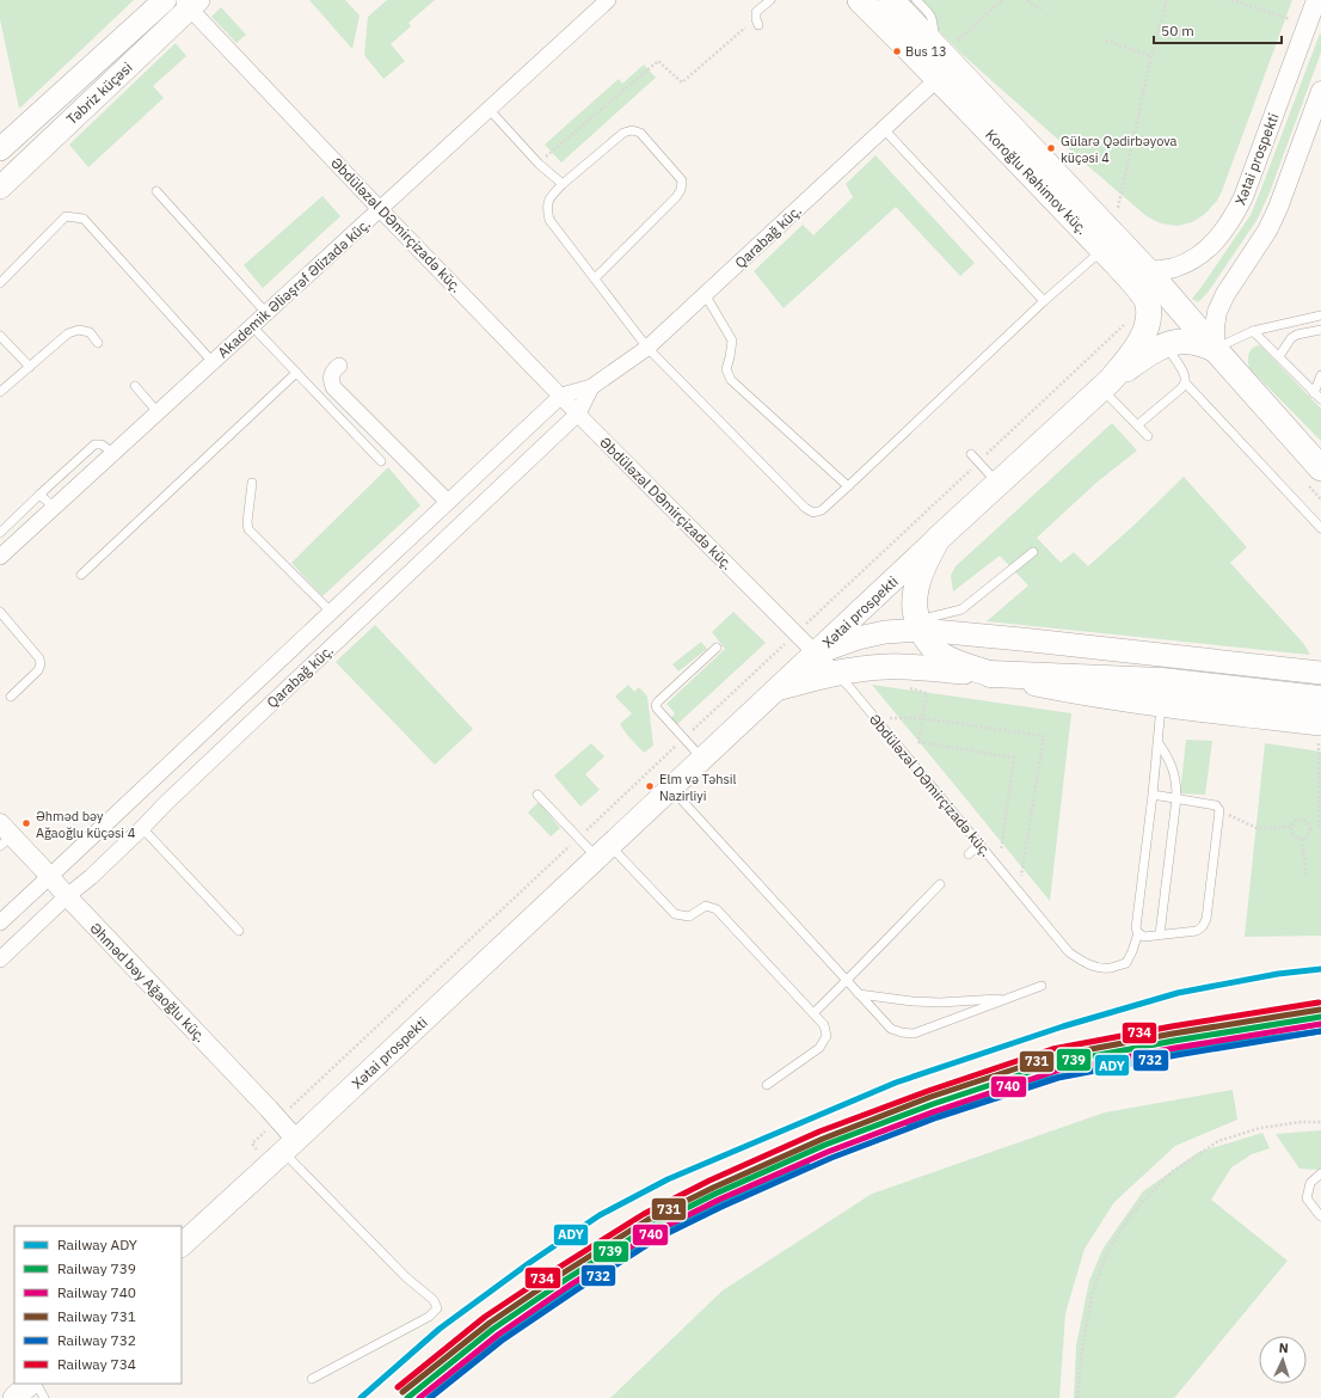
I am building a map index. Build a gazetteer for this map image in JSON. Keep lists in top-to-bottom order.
{
  "streets": {
    "main road": ["Təbriz küçəsi", "Xətai prospekti", "Koroğlu Rəhimov küç."],
    "street": [
      "Əbdüləzəl DƏmirçizadə küç.",
      "Qarabağ küç.",
      "Akademik Əliəşrəf Əlizadə küç.",
      "Əhməd bəy Ağaoğlu küç."
    ]
  },
  "crossings": [
    ["Təbriz küçəsi", "Əbdüləzəl DƏmirçizadə küç."],
    ["Xətai prospekti", "Koroğlu Rəhimov küç."],
    ["Xətai prospekti", "Əbdüləzəl DƏmirçizadə küç."],
    ["Xətai prospekti", "Əhməd bəy Ağaoğlu küç."],
    ["Koroğlu Rəhimov küç.", "Qarabağ küç."],
    ["Əbdüləzəl DƏmirçizadə küç.", "Qarabağ küç."],
    ["Əbdüləzəl DƏmirçizadə küç.", "Akademik Əliəşrəf Əlizadə küç."],
    ["Qarabağ küç.", "Əhməd bəy Ağaoğlu küç."]
  ],
  "places": [
    "Bus 13",
    "Gülarə Qədirbəyova küçəsi 4",
    "Elm və Təhsil Nazirliyi",
    "Əhməd bəy Ağaoğlu küçəsi 4"
  ],
  "lines": [
    "rail line ADY",
    "rail line 734",
    "rail line 731",
    "rail line 739",
    "rail line 740",
    "rail line 732"
  ],
  "legend": [
    "Railway ADY",
    "Railway 739",
    "Railway 740",
    "Railway 731",
    "Railway 732",
    "Railway 734"
  ],
  "scale_bar": "50 m",
  "north": "top"
}
